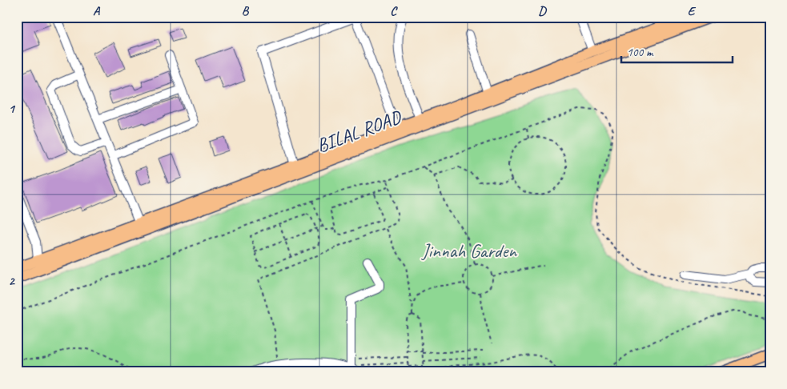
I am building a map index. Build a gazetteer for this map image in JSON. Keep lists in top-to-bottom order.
{
  "streets": {
    "main road": ["BILAL ROAD"]
  },
  "parks": ["Jinnah Garden"],
  "scale_bar": "100 m",
  "grid": {
    "columns": [
      "A",
      "B",
      "C",
      "D",
      "E"
    ],
    "rows": ["1", "2"]
  }
}
